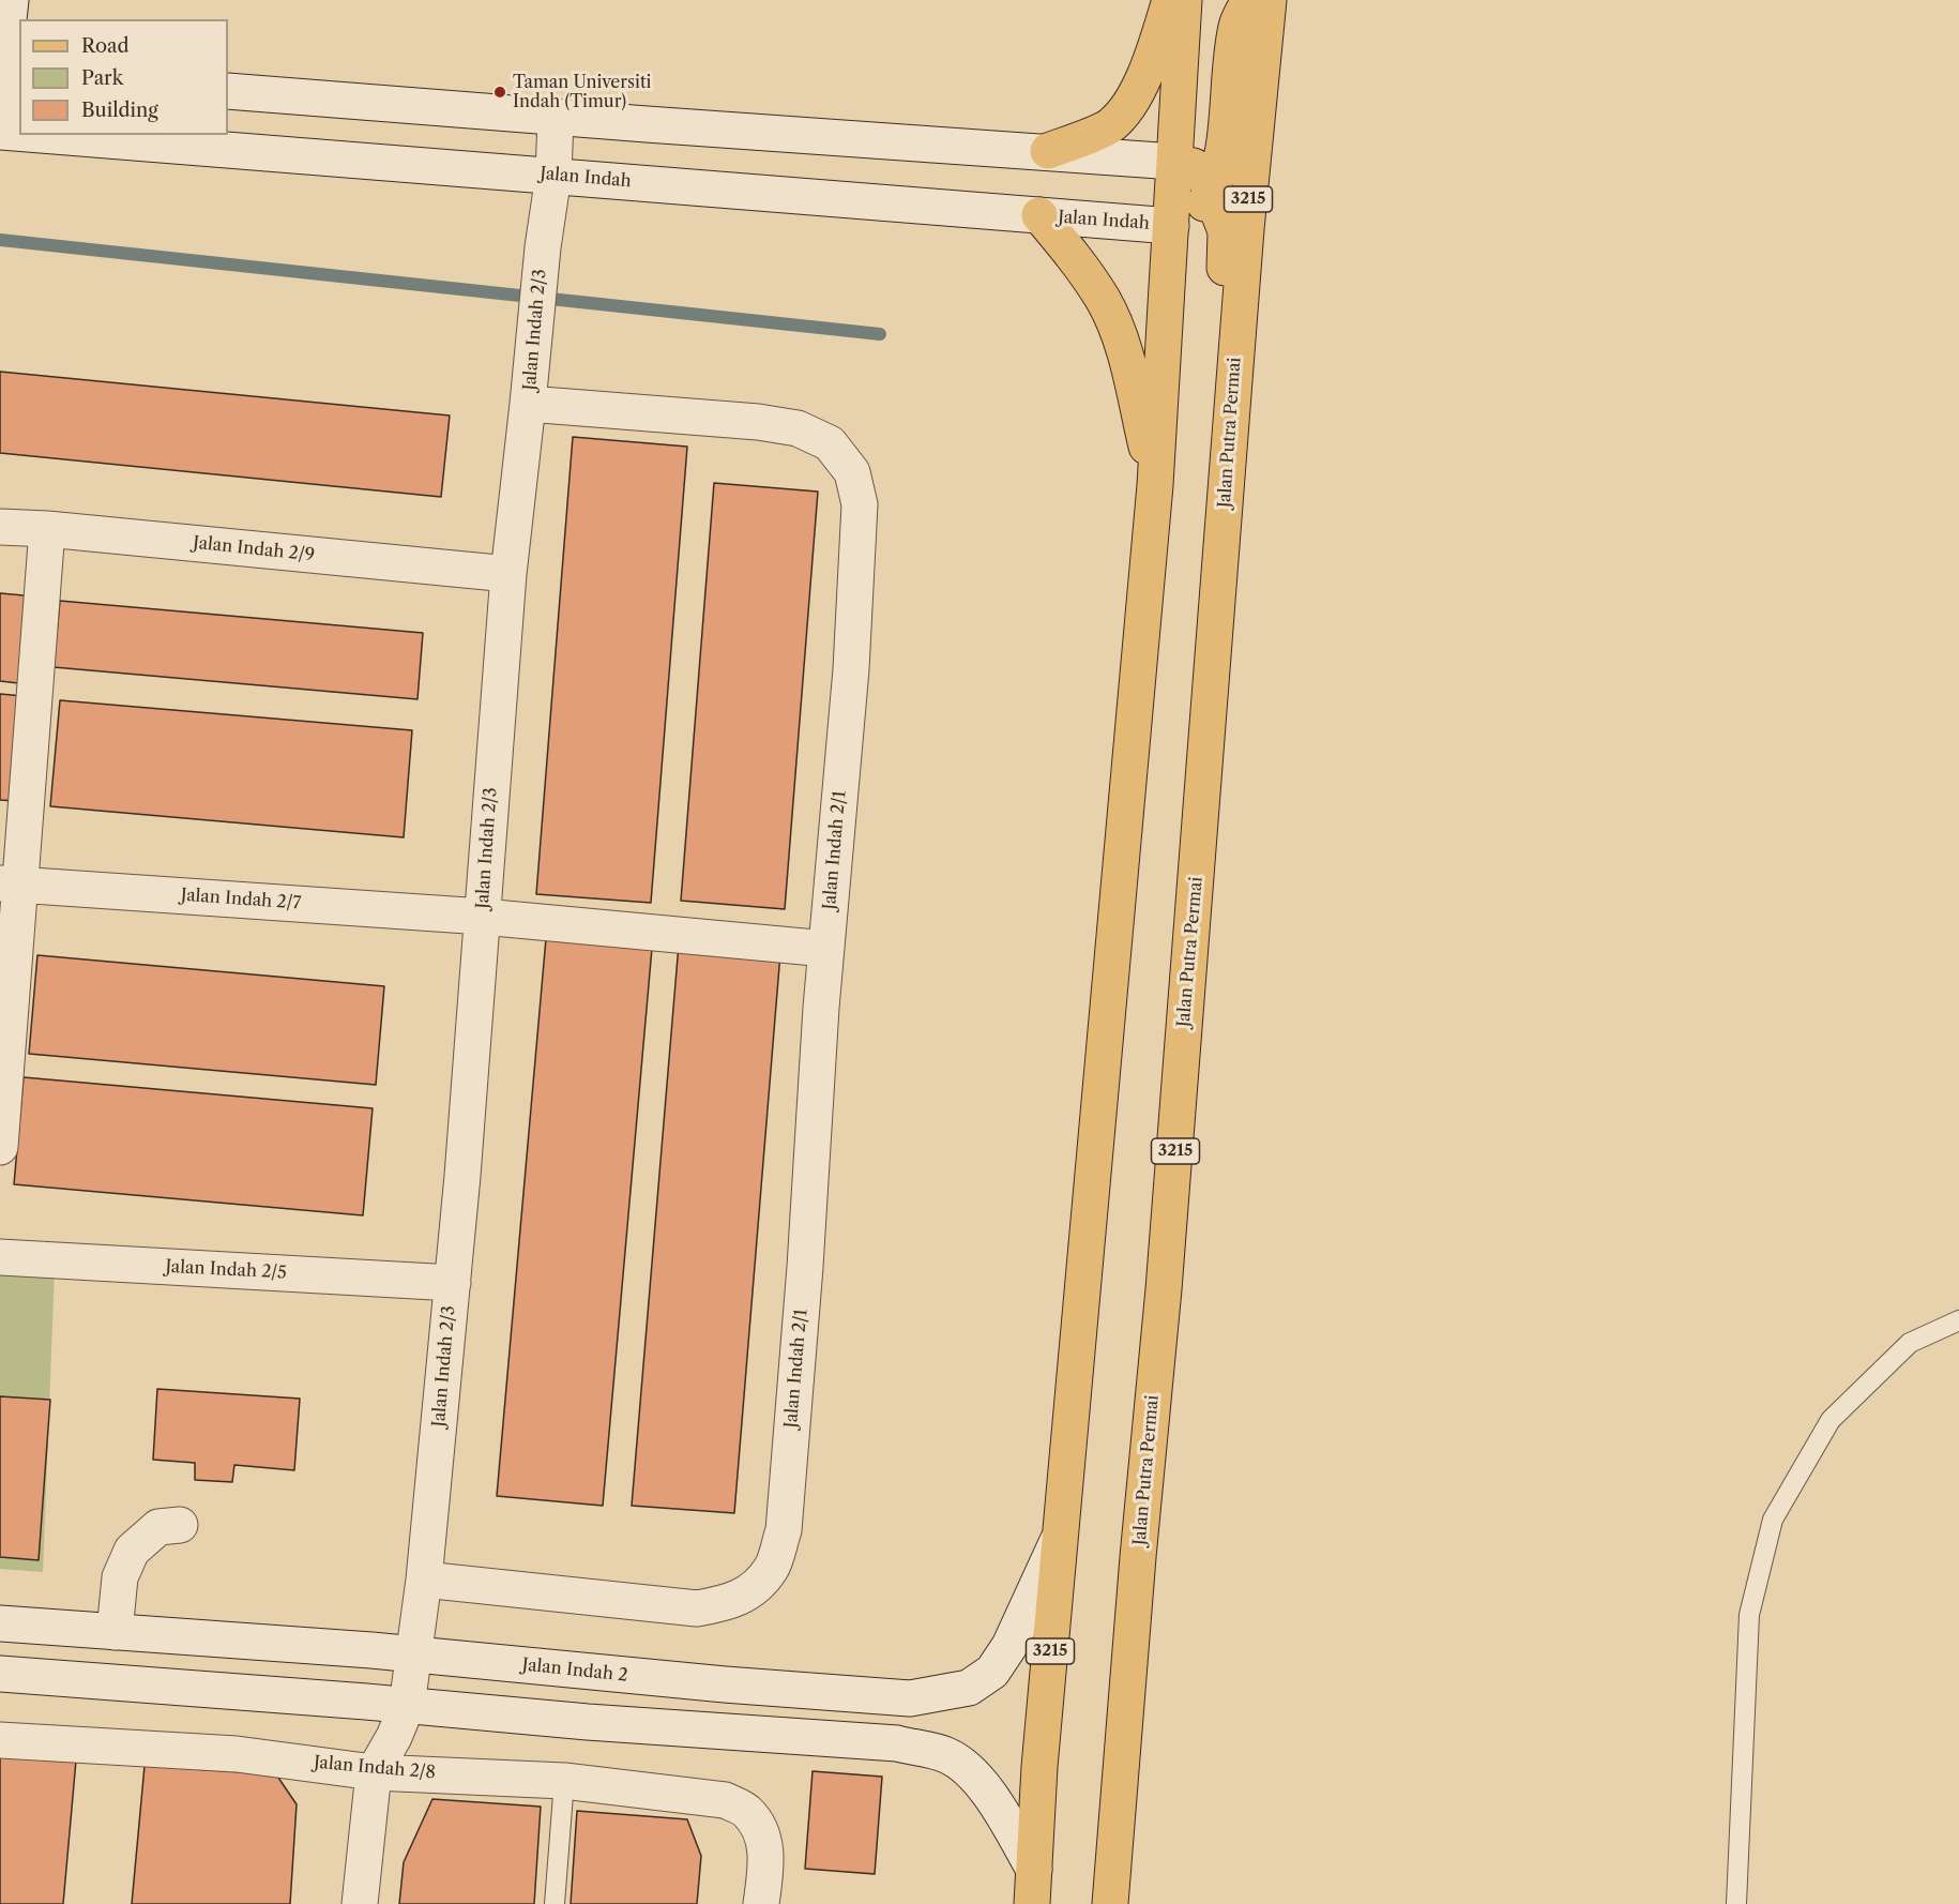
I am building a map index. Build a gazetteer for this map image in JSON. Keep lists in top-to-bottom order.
{
  "streets": {
    "main road": ["3215", "Jalan Putra Permai"],
    "street": [
      "Jalan Indah",
      "Jalan Indah 2/3",
      "Jalan Indah 2/9",
      "Jalan Indah 2/1",
      "Jalan Indah 2/7",
      "Jalan Indah 2/5",
      "Jalan Indah 2",
      "Jalan Indah 2/8"
    ]
  },
  "crossings": [
    ["Jalan Indah", "3215"],
    ["Jalan Indah", "Jalan Indah 2/3"],
    ["3215", "Jalan Indah 2"],
    ["Jalan Indah 2/3", "Jalan Indah 2/9"],
    ["Jalan Indah 2/3", "Jalan Indah 2/1"],
    ["Jalan Indah 2/3", "Jalan Indah 2/7"],
    ["Jalan Indah 2/3", "Jalan Indah 2/5"],
    ["Jalan Indah 2/3", "Jalan Indah 2"],
    ["Jalan Indah 2/3", "Jalan Indah 2/8"],
    ["Jalan Indah 2/1", "Jalan Indah 2/7"]
  ],
  "places": ["Taman Universiti Indah (Timur)"],
  "legend": ["Road", "Park", "Building"]
}
